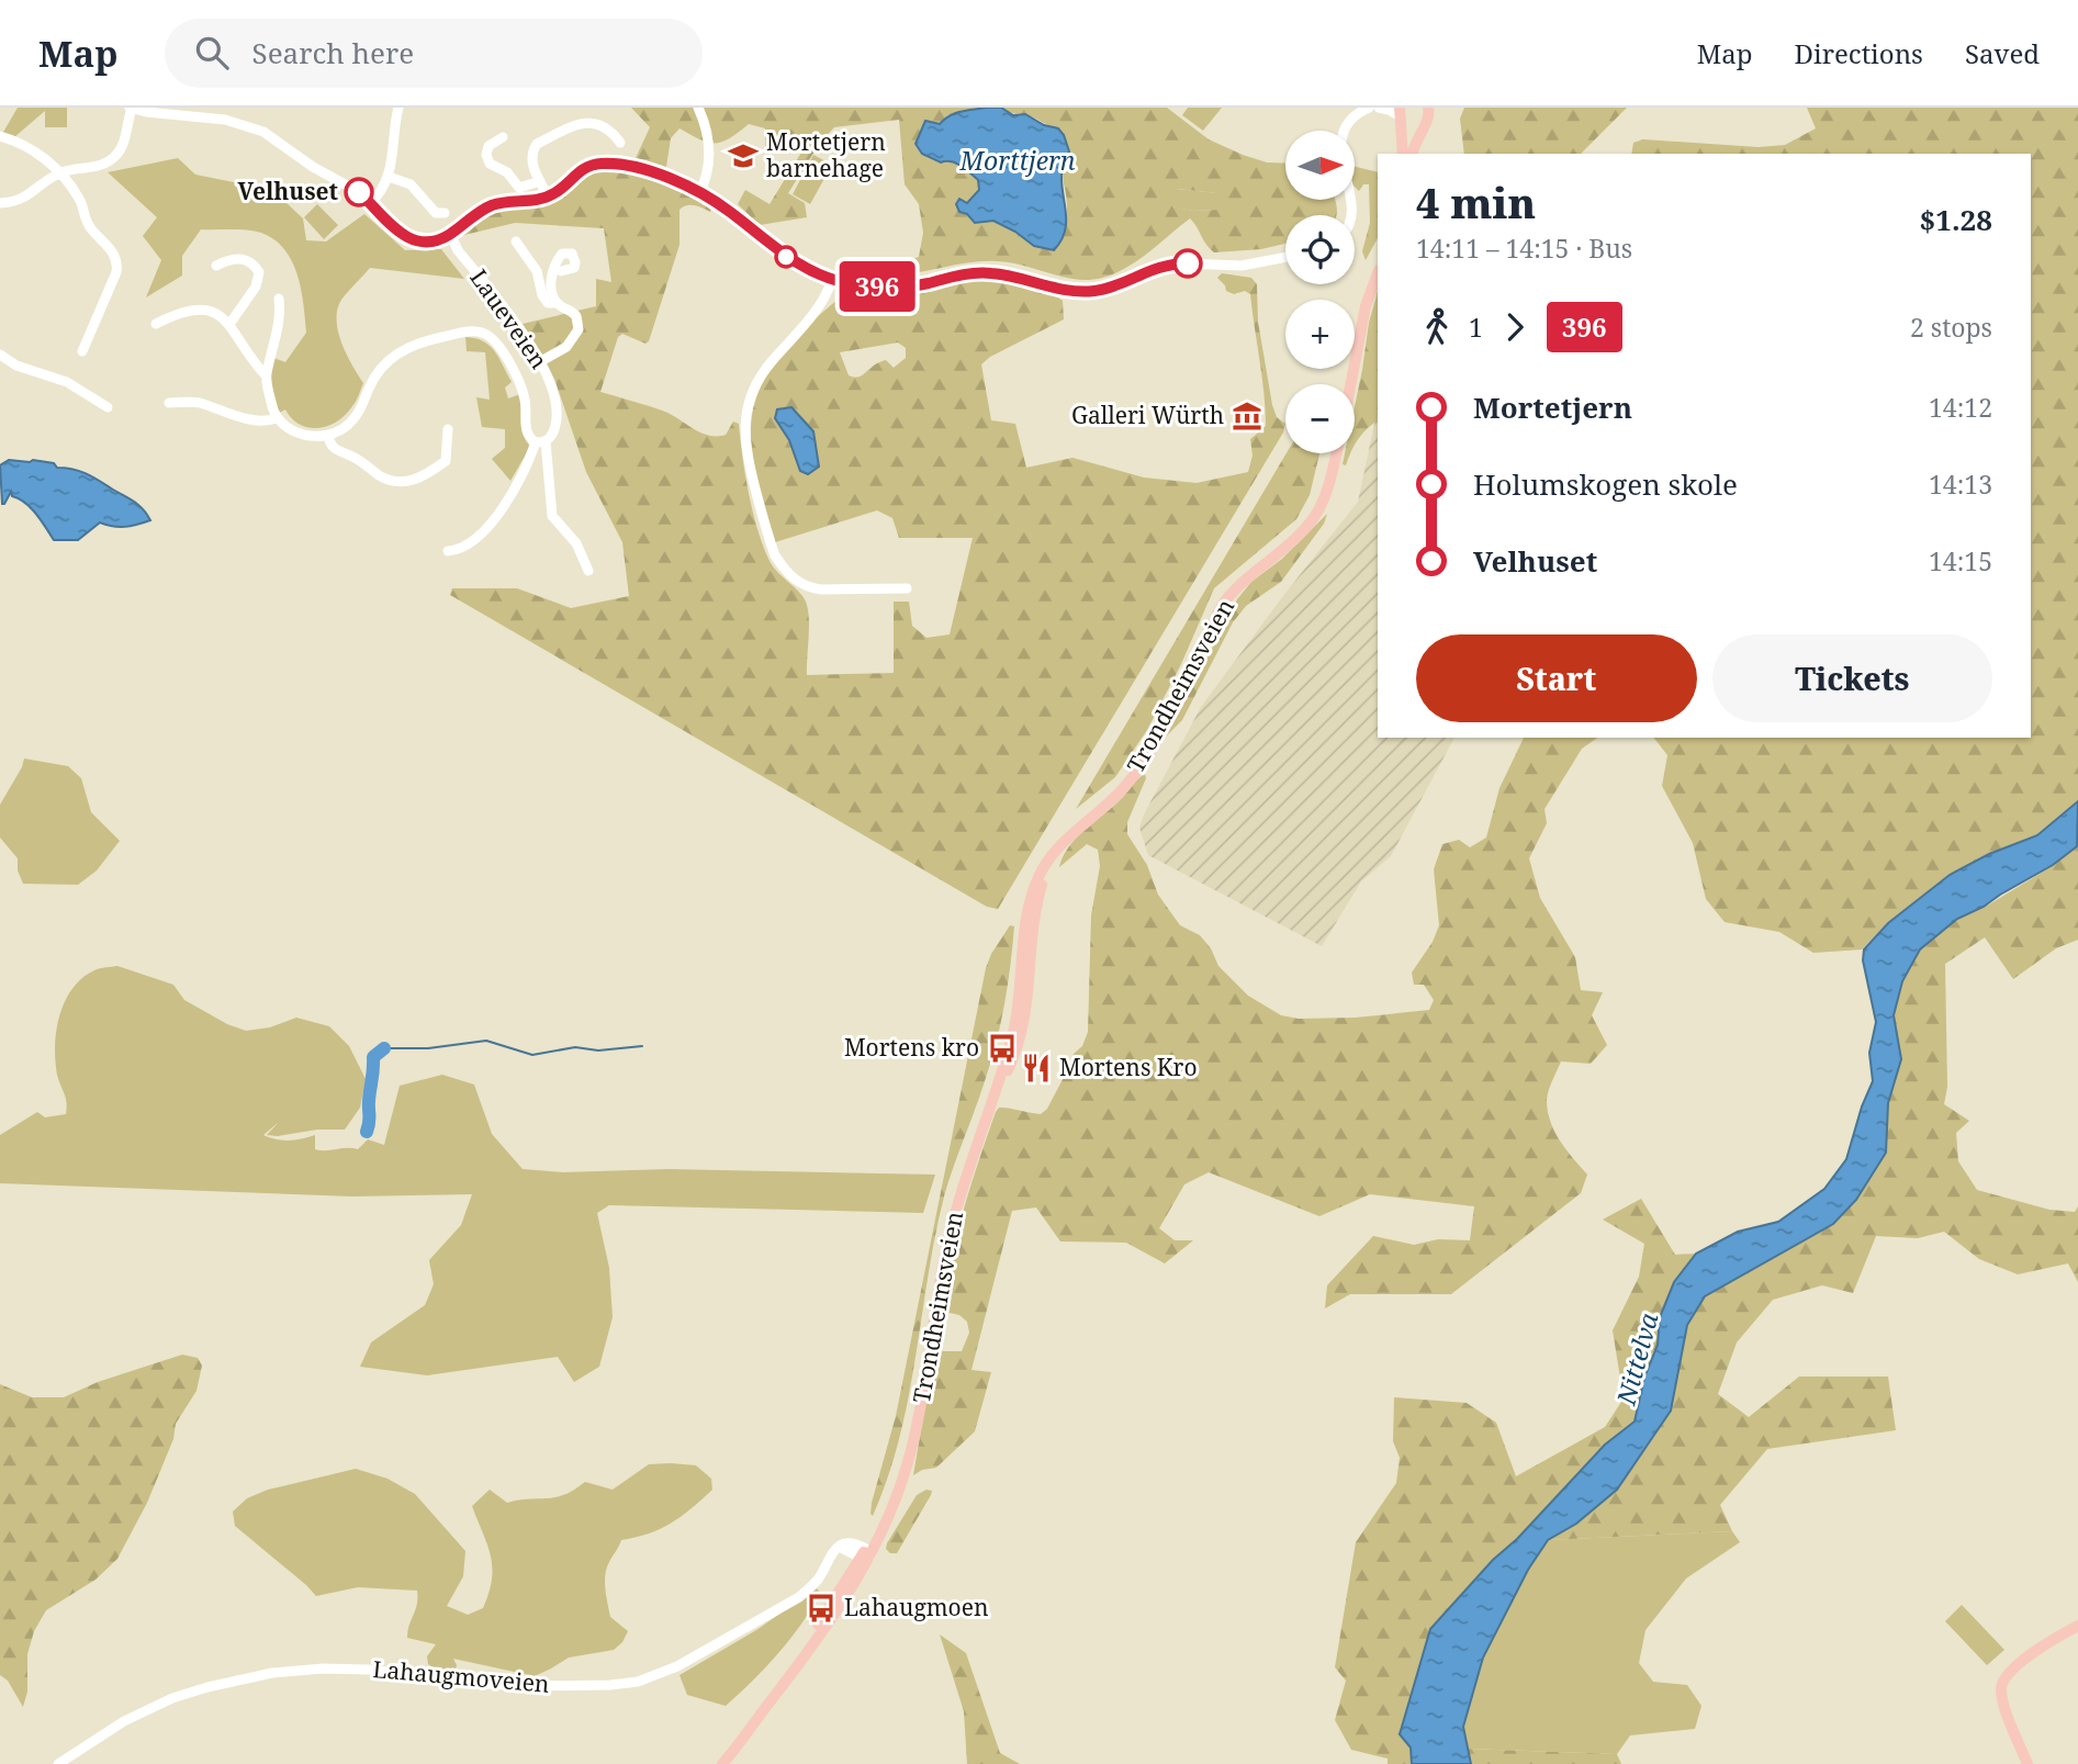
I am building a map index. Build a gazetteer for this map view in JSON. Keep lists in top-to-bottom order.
{
  "streets": {
    "main road": ["Trondheimsveien"],
    "street": ["Laueveien", "Lahaugmoveien"]
  },
  "crossings": [
    ["Trondheimsveien", "Lahaugmoveien"]
  ],
  "water": ["Morttjern", "Nittelva"],
  "places": {
    "school or university": ["Mortetjern barnehage"],
    "other": ["Velhuset"],
    "museum": ["Galleri Würth"],
    "bus stop": ["Mortens kro", "Lahaugmoen"],
    "restaurant": ["Mortens Kro"]
  },
  "lines": ["bus line 396"],
  "north": "right",
  "page": {
    "header": "Map",
    "search": "Search here",
    "nav": ["Map", "Directions", "Saved"],
    "on_map": "396",
    "map_buttons": ["+", "−"],
    "heading": ["4 min", "14:11 – 14:15 · Bus", "$1.28"],
    "legs": ["1", "396", "2 stops"],
    "list": [
      {
        "name": "Mortetjern",
        "value": "14:12"
      },
      {
        "name": "Holumskogen skole",
        "value": "14:13"
      },
      {
        "name": "Velhuset",
        "value": "14:15"
      }
    ],
    "buttons": ["Start", "Tickets"]
  }
}
